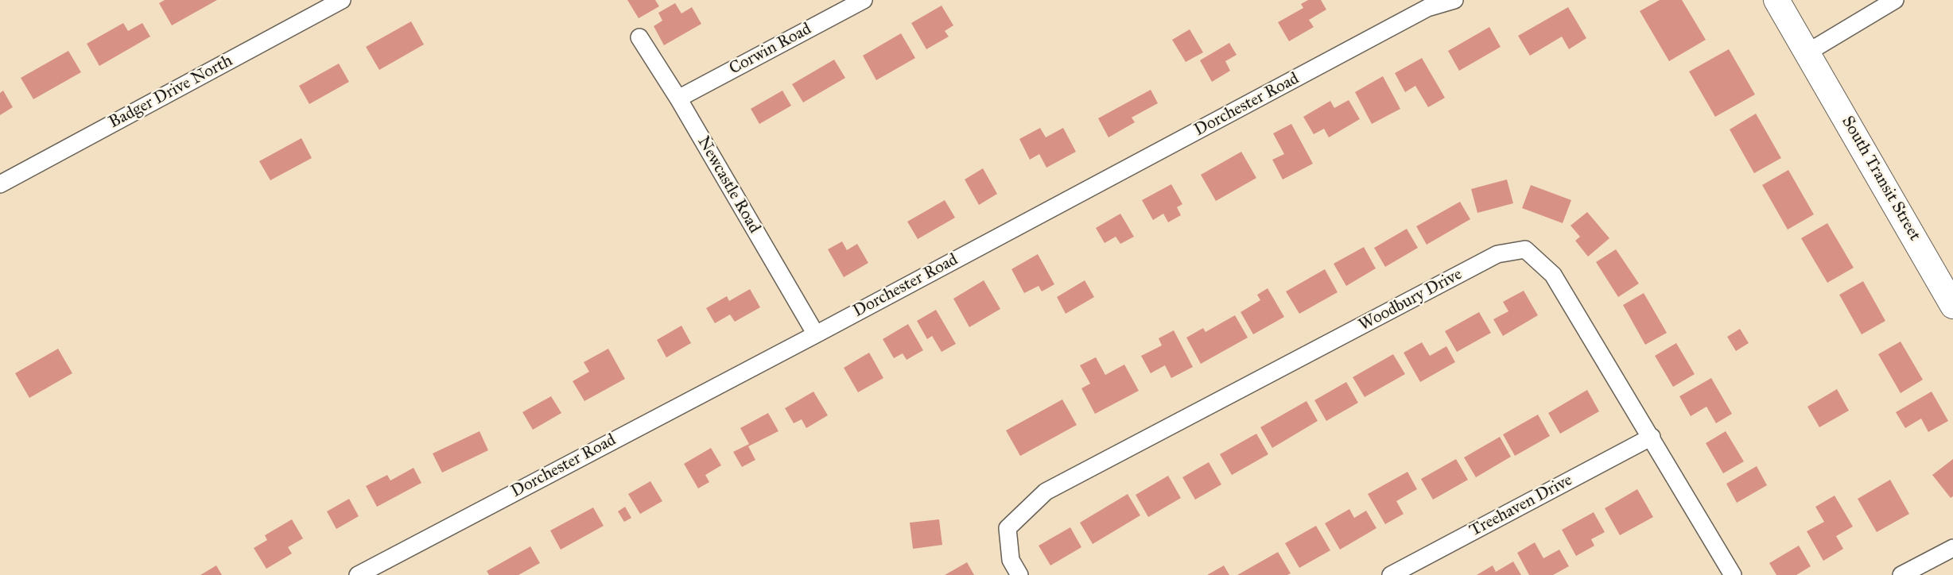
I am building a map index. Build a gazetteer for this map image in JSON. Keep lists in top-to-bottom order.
{
  "streets": {
    "highway": ["South Transit Street"],
    "street": [
      "Corwin Road",
      "Badger Drive North",
      "Dorchester Road",
      "Newcastle Road",
      "Woodbury Drive",
      "Treehaven Drive"
    ]
  },
  "crossings": [
    ["Corwin Road", "Newcastle Road"],
    ["Dorchester Road", "Newcastle Road"],
    ["Woodbury Drive", "Treehaven Drive"]
  ]
}
